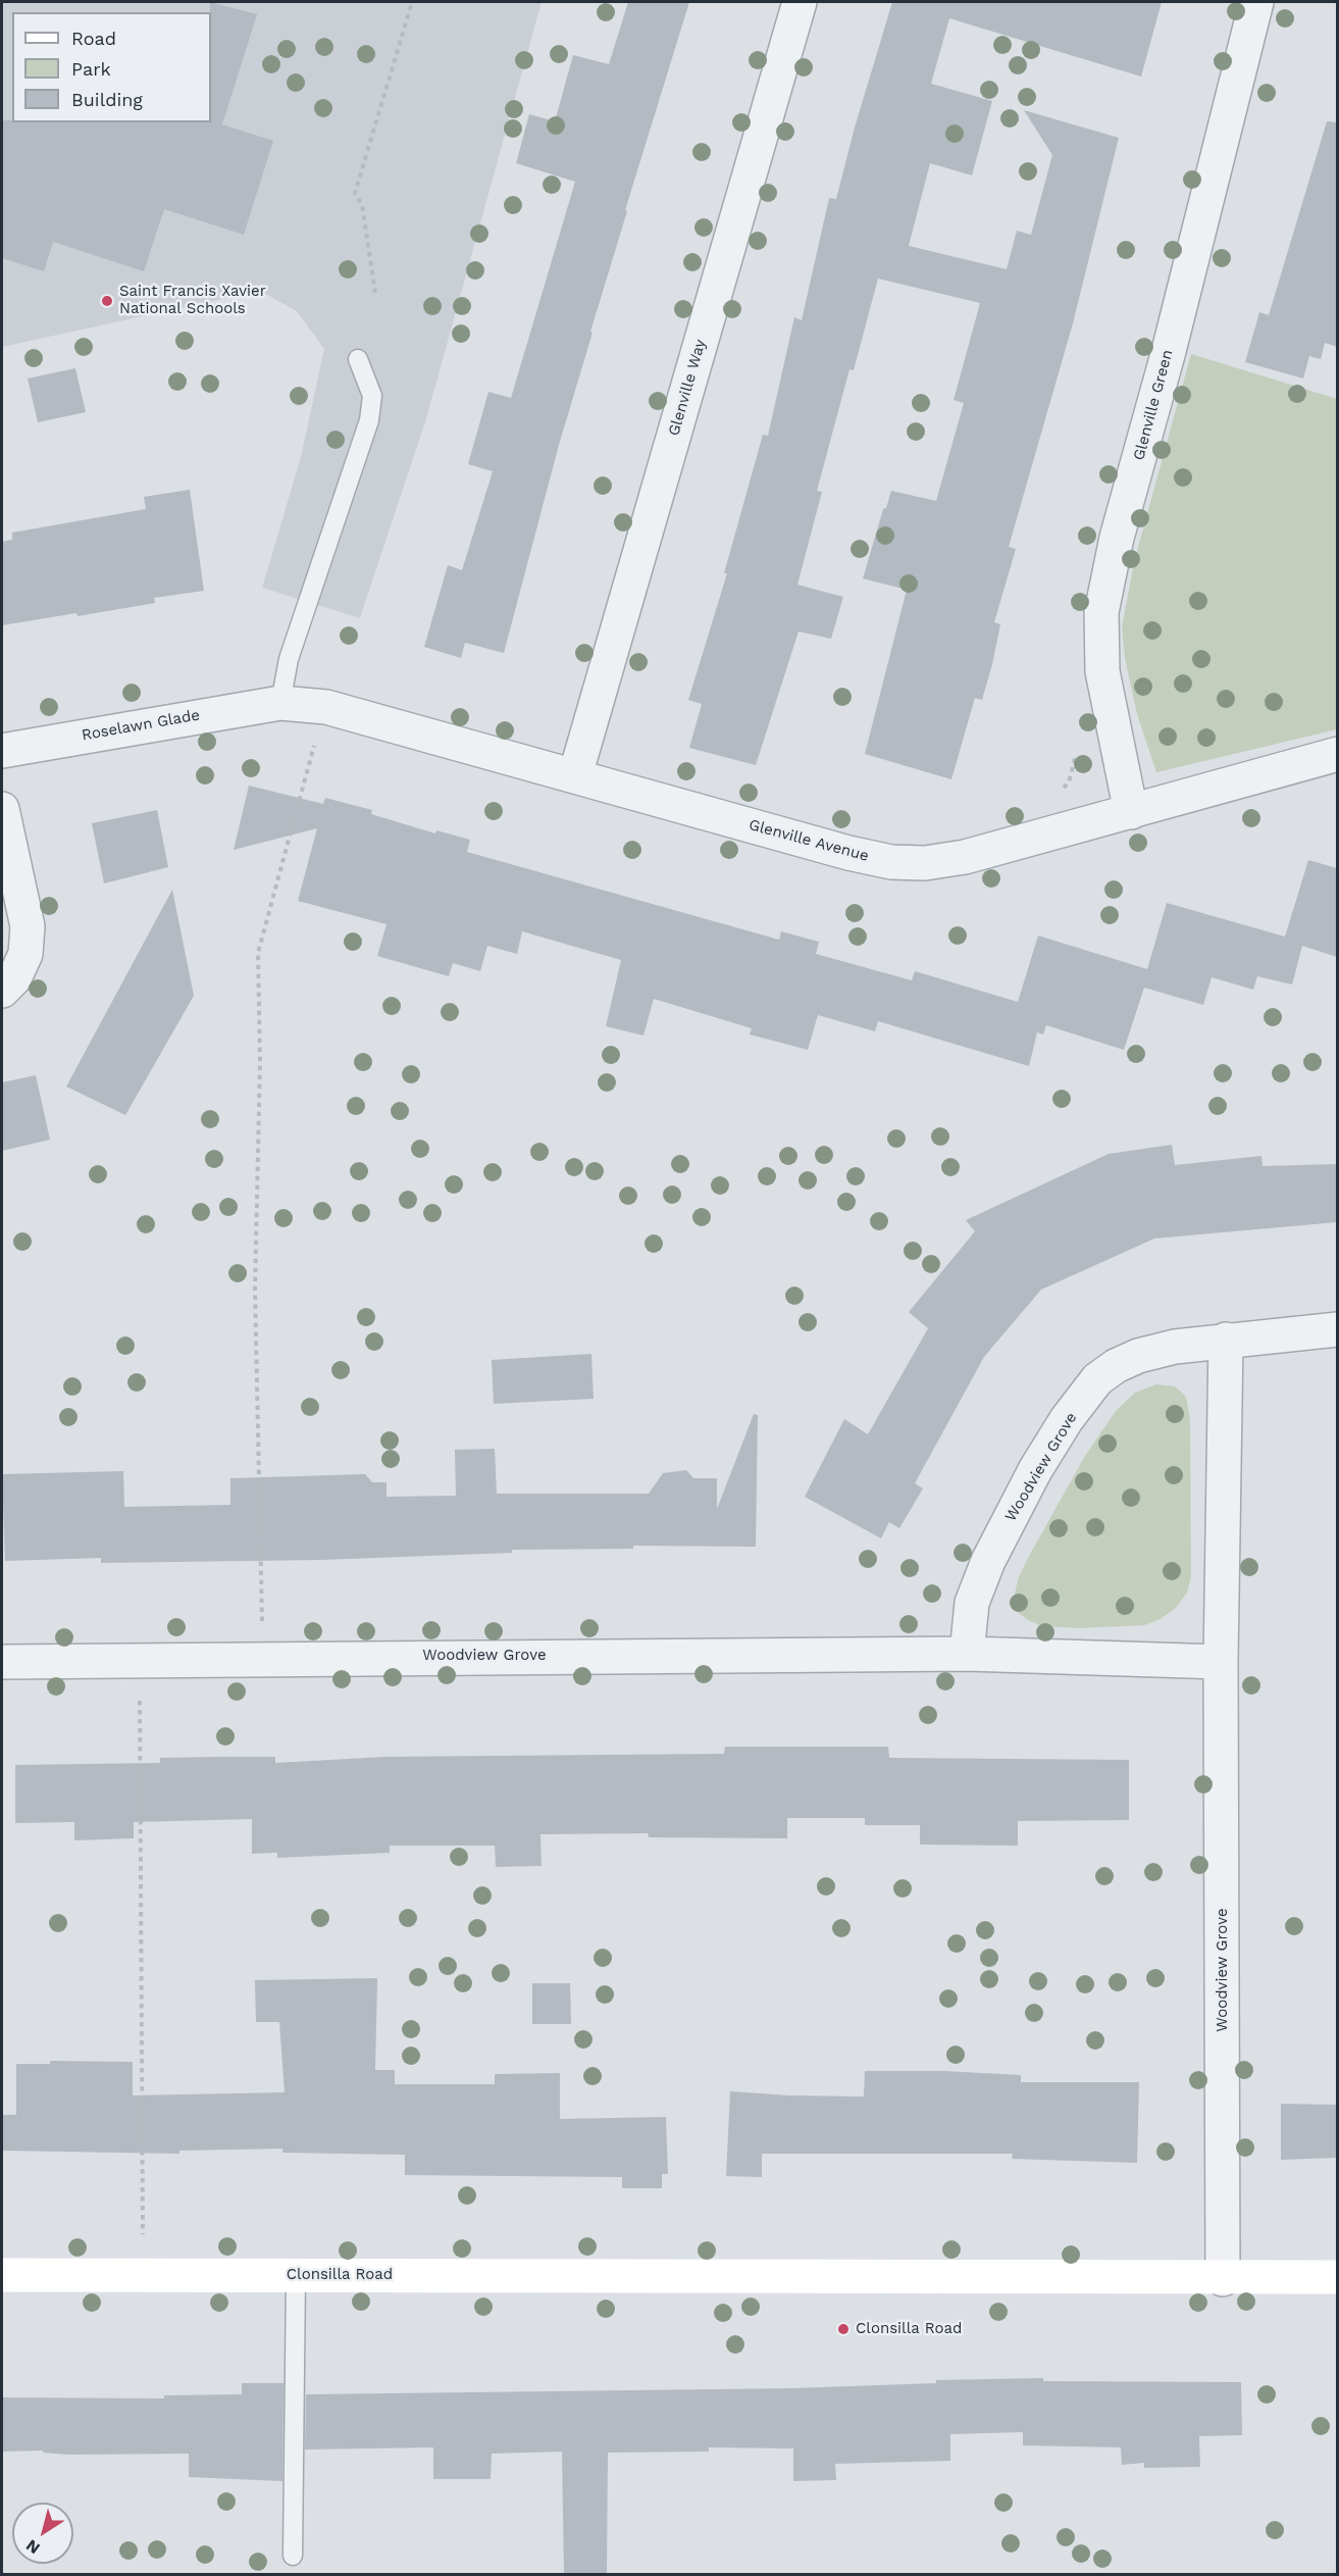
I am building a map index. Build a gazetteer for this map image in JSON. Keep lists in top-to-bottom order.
{
  "streets": {
    "street": [
      "Glenville Way",
      "Glenville Green",
      "Roselawn Glade",
      "Glenville Avenue",
      "Woodview Grove",
      "Clonsilla Road"
    ]
  },
  "crossings": [
    ["Glenville Way", "Glenville Avenue"],
    ["Glenville Green", "Glenville Avenue"],
    ["Roselawn Glade", "Glenville Avenue"],
    ["Woodview Grove", "Clonsilla Road"]
  ],
  "places": ["Saint Francis Xavier National Schools", "Clonsilla Road"],
  "legend": ["Road", "Park", "Building"],
  "north": "bottom left"
}
